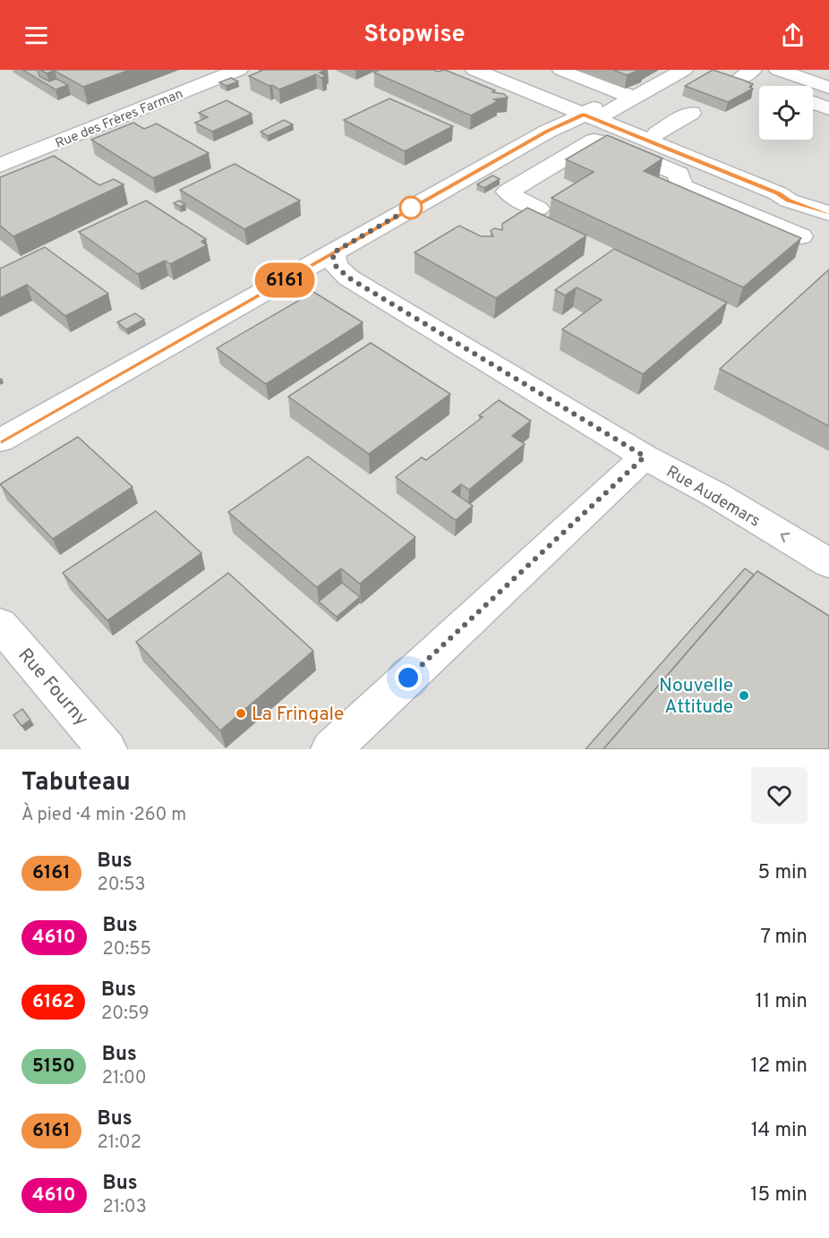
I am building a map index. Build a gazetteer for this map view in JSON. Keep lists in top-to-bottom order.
{
  "streets": {
    "street": ["Rue des Frères Farman", "Rue Audemars", "Rue Fourny"]
  },
  "one_way": ["Rue Audemars"],
  "places": ["Nouvelle Attitude", "La Fringale"],
  "lines": ["bus line 6161"],
  "page": {
    "header": "Stopwise",
    "on_map": "6161",
    "heading": ["Tabuteau", "À pied · 4 min · 260 m"],
    "list": [
      {
        "mark": "6161",
        "name": "Bus",
        "note": "20:53",
        "value": "5 min"
      },
      {
        "mark": "4610",
        "name": "Bus",
        "note": "20:55",
        "value": "7 min"
      },
      {
        "mark": "6162",
        "name": "Bus",
        "note": "20:59",
        "value": "11 min"
      },
      {
        "mark": "5150",
        "name": "Bus",
        "note": "21:00",
        "value": "12 min"
      },
      {
        "mark": "6161",
        "name": "Bus",
        "note": "21:02",
        "value": "14 min"
      },
      {
        "mark": "4610",
        "name": "Bus",
        "note": "21:03",
        "value": "15 min"
      }
    ]
  }
}
